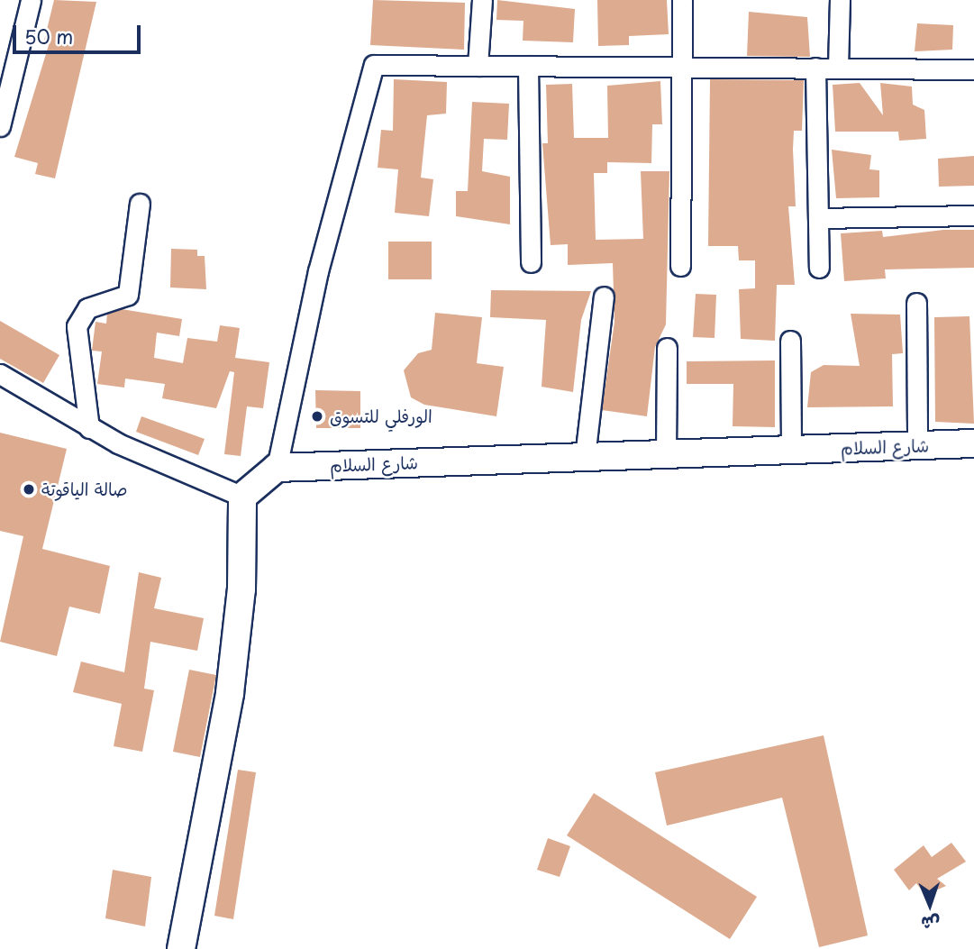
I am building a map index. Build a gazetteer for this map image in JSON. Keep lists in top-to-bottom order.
{
  "streets": {
    "main road": ["شارع السلام"]
  },
  "places": ["الورفلي للتسوق", "صالة الياقوتة"],
  "scale_bar": "50 m",
  "north": "bottom"
}
